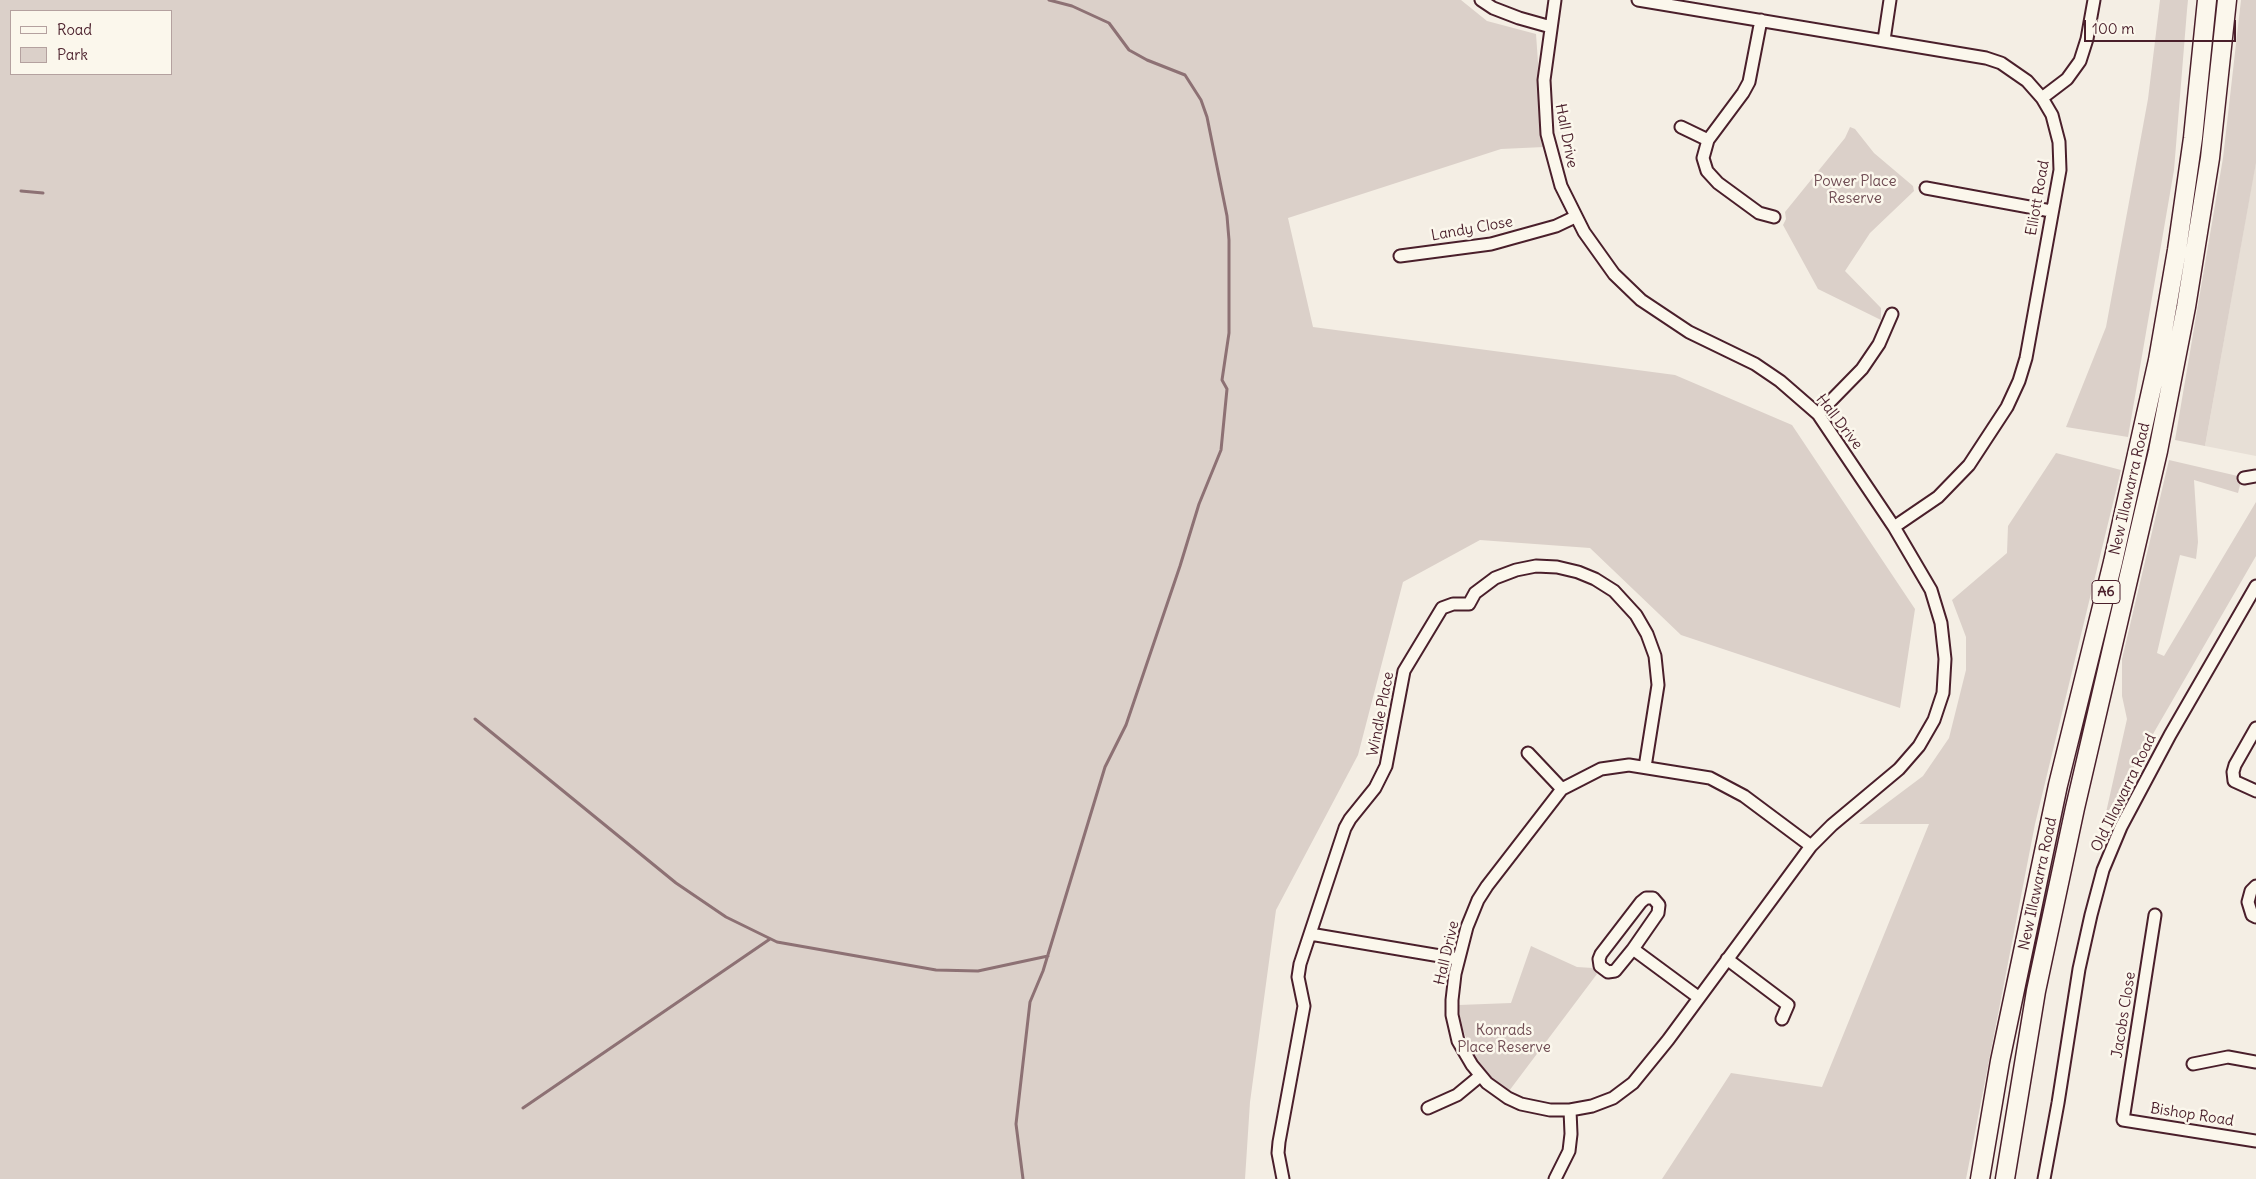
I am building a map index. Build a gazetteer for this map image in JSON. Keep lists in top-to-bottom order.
{
  "streets": {
    "highway": ["New Illawarra Road", "A6"],
    "street": [
      "Hall Drive",
      "Elliott Road",
      "Landy Close",
      "Windle Place",
      "Old Illawarra Road",
      "Jacobs Close",
      "Bishop Road"
    ]
  },
  "crossings": [
    ["Hall Drive", "Elliott Road"],
    ["Hall Drive", "Landy Close"],
    ["Hall Drive", "Windle Place"],
    ["Jacobs Close", "Bishop Road"]
  ],
  "parks": ["Power Place Reserve", "Konrads Place Reserve"],
  "legend": ["Road", "Park"],
  "scale_bar": "100 m"
}
